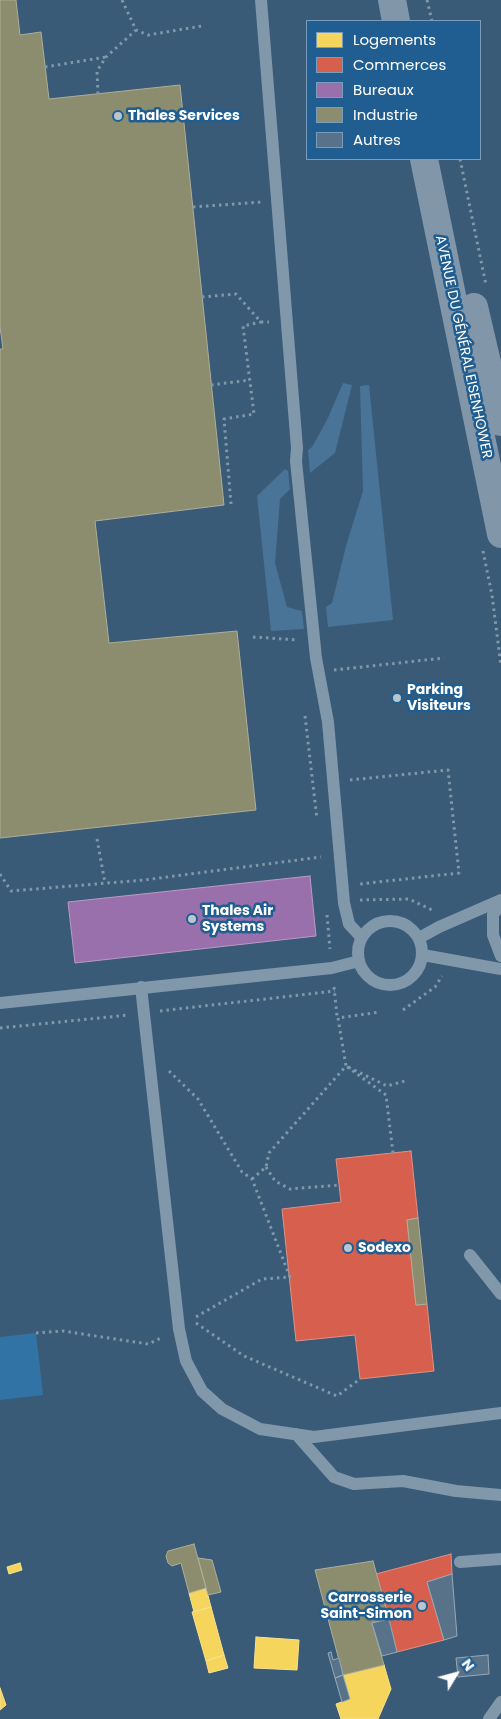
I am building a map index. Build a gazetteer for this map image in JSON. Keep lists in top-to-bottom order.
{
  "streets": {
    "main road": ["AVENUE DU GÉNÉRAL EISENHOWER"]
  },
  "places": [
    "Thales Services",
    "Parking Visiteurs",
    "Thales Air Systems",
    "Sodexo",
    "Carrosserie Saint-Simon"
  ],
  "legend": [
    "Logements",
    "Commerces",
    "Bureaux",
    "Industrie",
    "Autres"
  ],
  "north": "top right"
}
